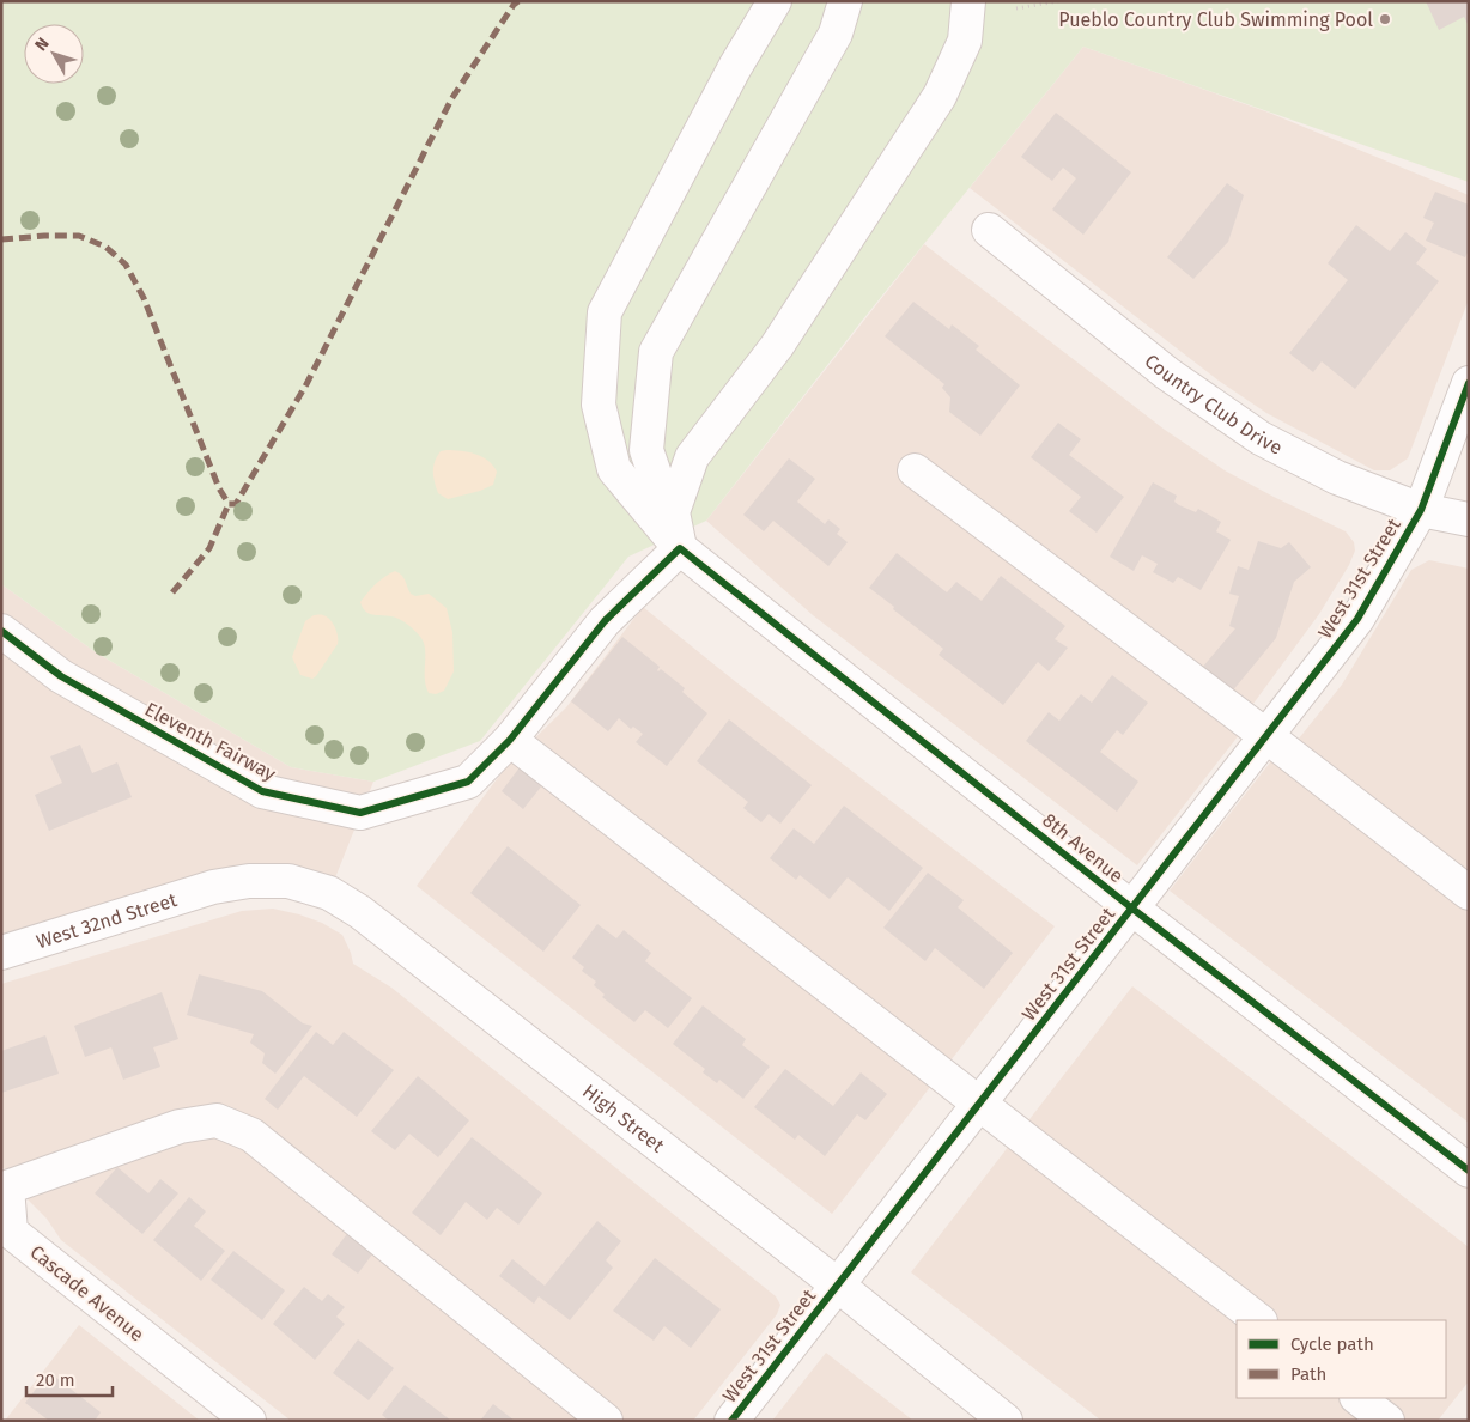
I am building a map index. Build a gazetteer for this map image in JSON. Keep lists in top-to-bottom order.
{
  "streets": {
    "street": [
      "Country Club Drive",
      "West 31st Street",
      "Eleventh Fairway",
      "8th Avenue",
      "West 32nd Street",
      "High Street",
      "Cascade Avenue"
    ]
  },
  "crossings": [
    ["Country Club Drive", "West 31st Street"],
    ["West 31st Street", "8th Avenue"],
    ["West 31st Street", "High Street"],
    ["Eleventh Fairway", "8th Avenue"],
    ["West 32nd Street", "High Street"]
  ],
  "places": ["Pueblo Country Club Swimming Pool"],
  "legend": ["Cycle path", "Path"],
  "scale_bar": "20 m",
  "north": "top left"
}
